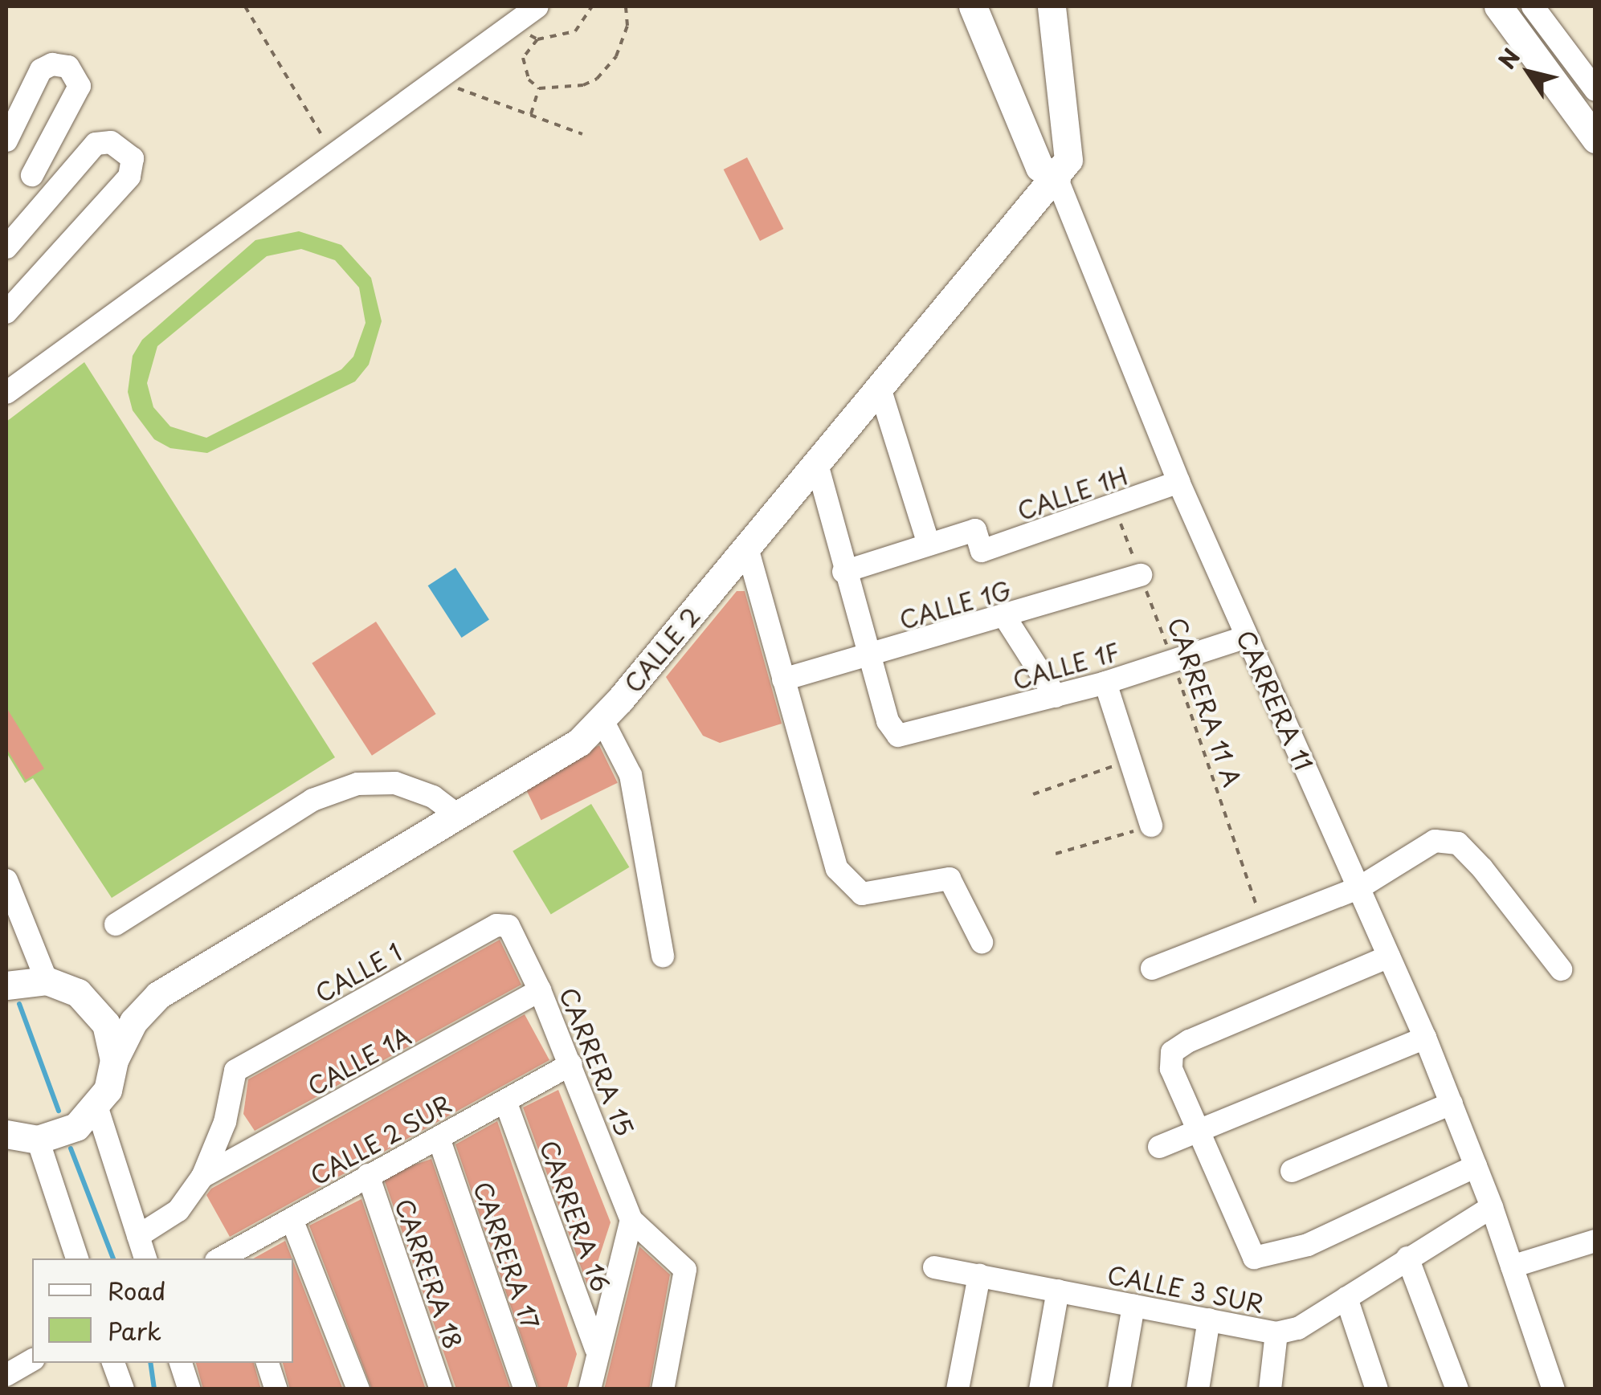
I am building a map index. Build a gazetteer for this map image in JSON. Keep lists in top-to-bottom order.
{
  "streets": {
    "main road": ["CALLE 2"],
    "street": [
      "CALLE 1H",
      "CALLE 1G",
      "CALLE 1F",
      "CARRERA 11",
      "CALLE 1",
      "CALLE 1A",
      "CARRERA 15",
      "CALLE 2 SUR",
      "CARRERA 16",
      "CARRERA 17",
      "CARRERA 18",
      "CALLE 3 SUR"
    ],
    "path": ["CARRERA 11 A"]
  },
  "crossings": [
    ["CALLE 1H", "CARRERA 11"],
    ["CALLE 1H", "CARRERA 11 A"],
    ["CALLE 1G", "CALLE 1F"],
    ["CALLE 1G", "CARRERA 11 A"],
    ["CALLE 2", "CARRERA 11"],
    ["CALLE 1F", "CARRERA 11"],
    ["CALLE 1F", "CARRERA 11 A"],
    ["CARRERA 11", "CALLE 3 SUR"],
    ["CALLE 1", "CALLE 1A"],
    ["CALLE 1", "CARRERA 15"],
    ["CALLE 1A", "CARRERA 15"],
    ["CARRERA 15", "CALLE 2 SUR"],
    ["CALLE 2 SUR", "CARRERA 16"],
    ["CALLE 2 SUR", "CARRERA 17"],
    ["CALLE 2 SUR", "CARRERA 18"]
  ],
  "legend": ["Road", "Park"],
  "north": "top left"
}
